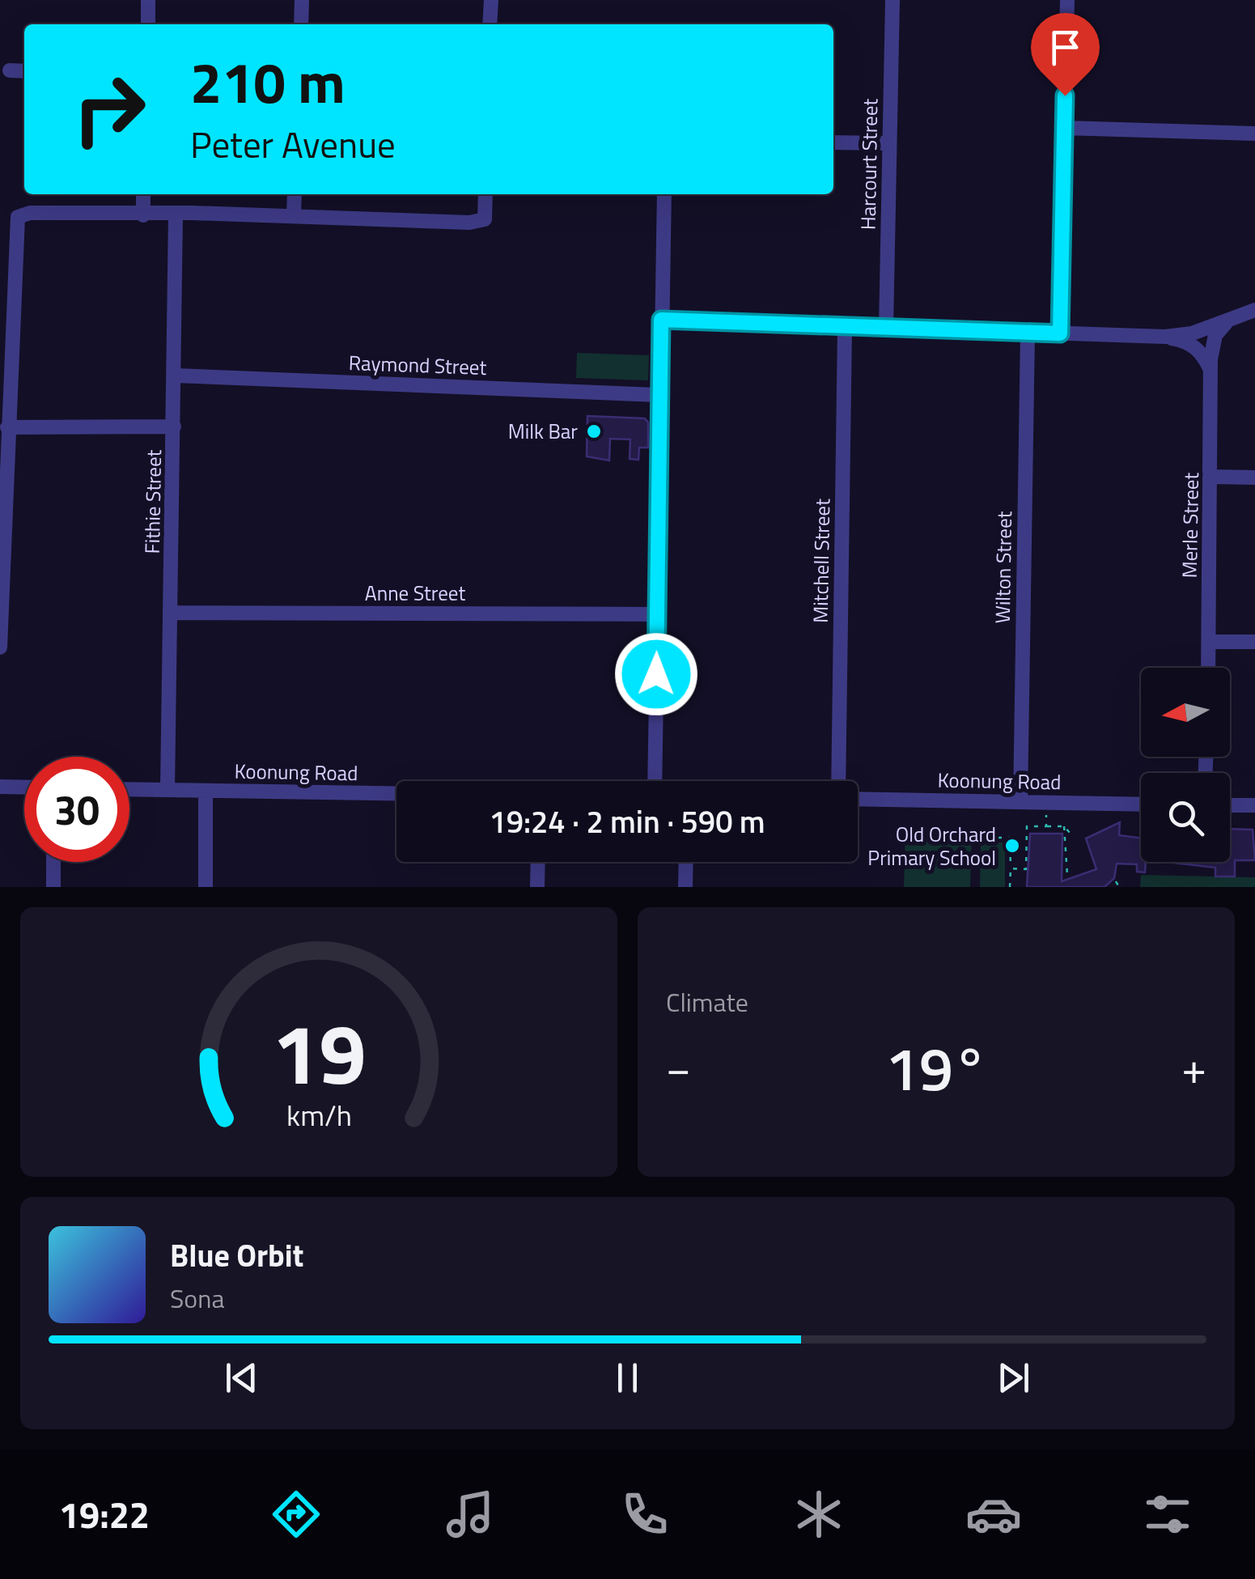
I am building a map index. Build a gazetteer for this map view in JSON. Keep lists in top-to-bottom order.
{
  "streets": {
    "street": [
      "Harcourt Street",
      "Raymond Street",
      "Fithie Street",
      "Merle Street",
      "Mitchell Street",
      "Wilton Street",
      "Anne Street",
      "Koonung Road"
    ]
  },
  "crossings": [
    ["Raymond Street", "Fithie Street"],
    ["Fithie Street", "Anne Street"],
    ["Fithie Street", "Koonung Road"],
    ["Wilton Street", "Koonung Road"]
  ],
  "places": ["Milk Bar", "Old Orchard Primary School"],
  "north": "left",
  "page": {
    "turn": ["210 m", "Peter Avenue"],
    "limit": "30",
    "trip": "19:24 · 2 min · 590 m",
    "tile": "Climate",
    "heat": ["−", "19°", "+"],
    "song": ["Blue Orbit", "Sona"],
    "tabs": "19:22",
    "gauge": ["19", "km/h"]
  }
}
